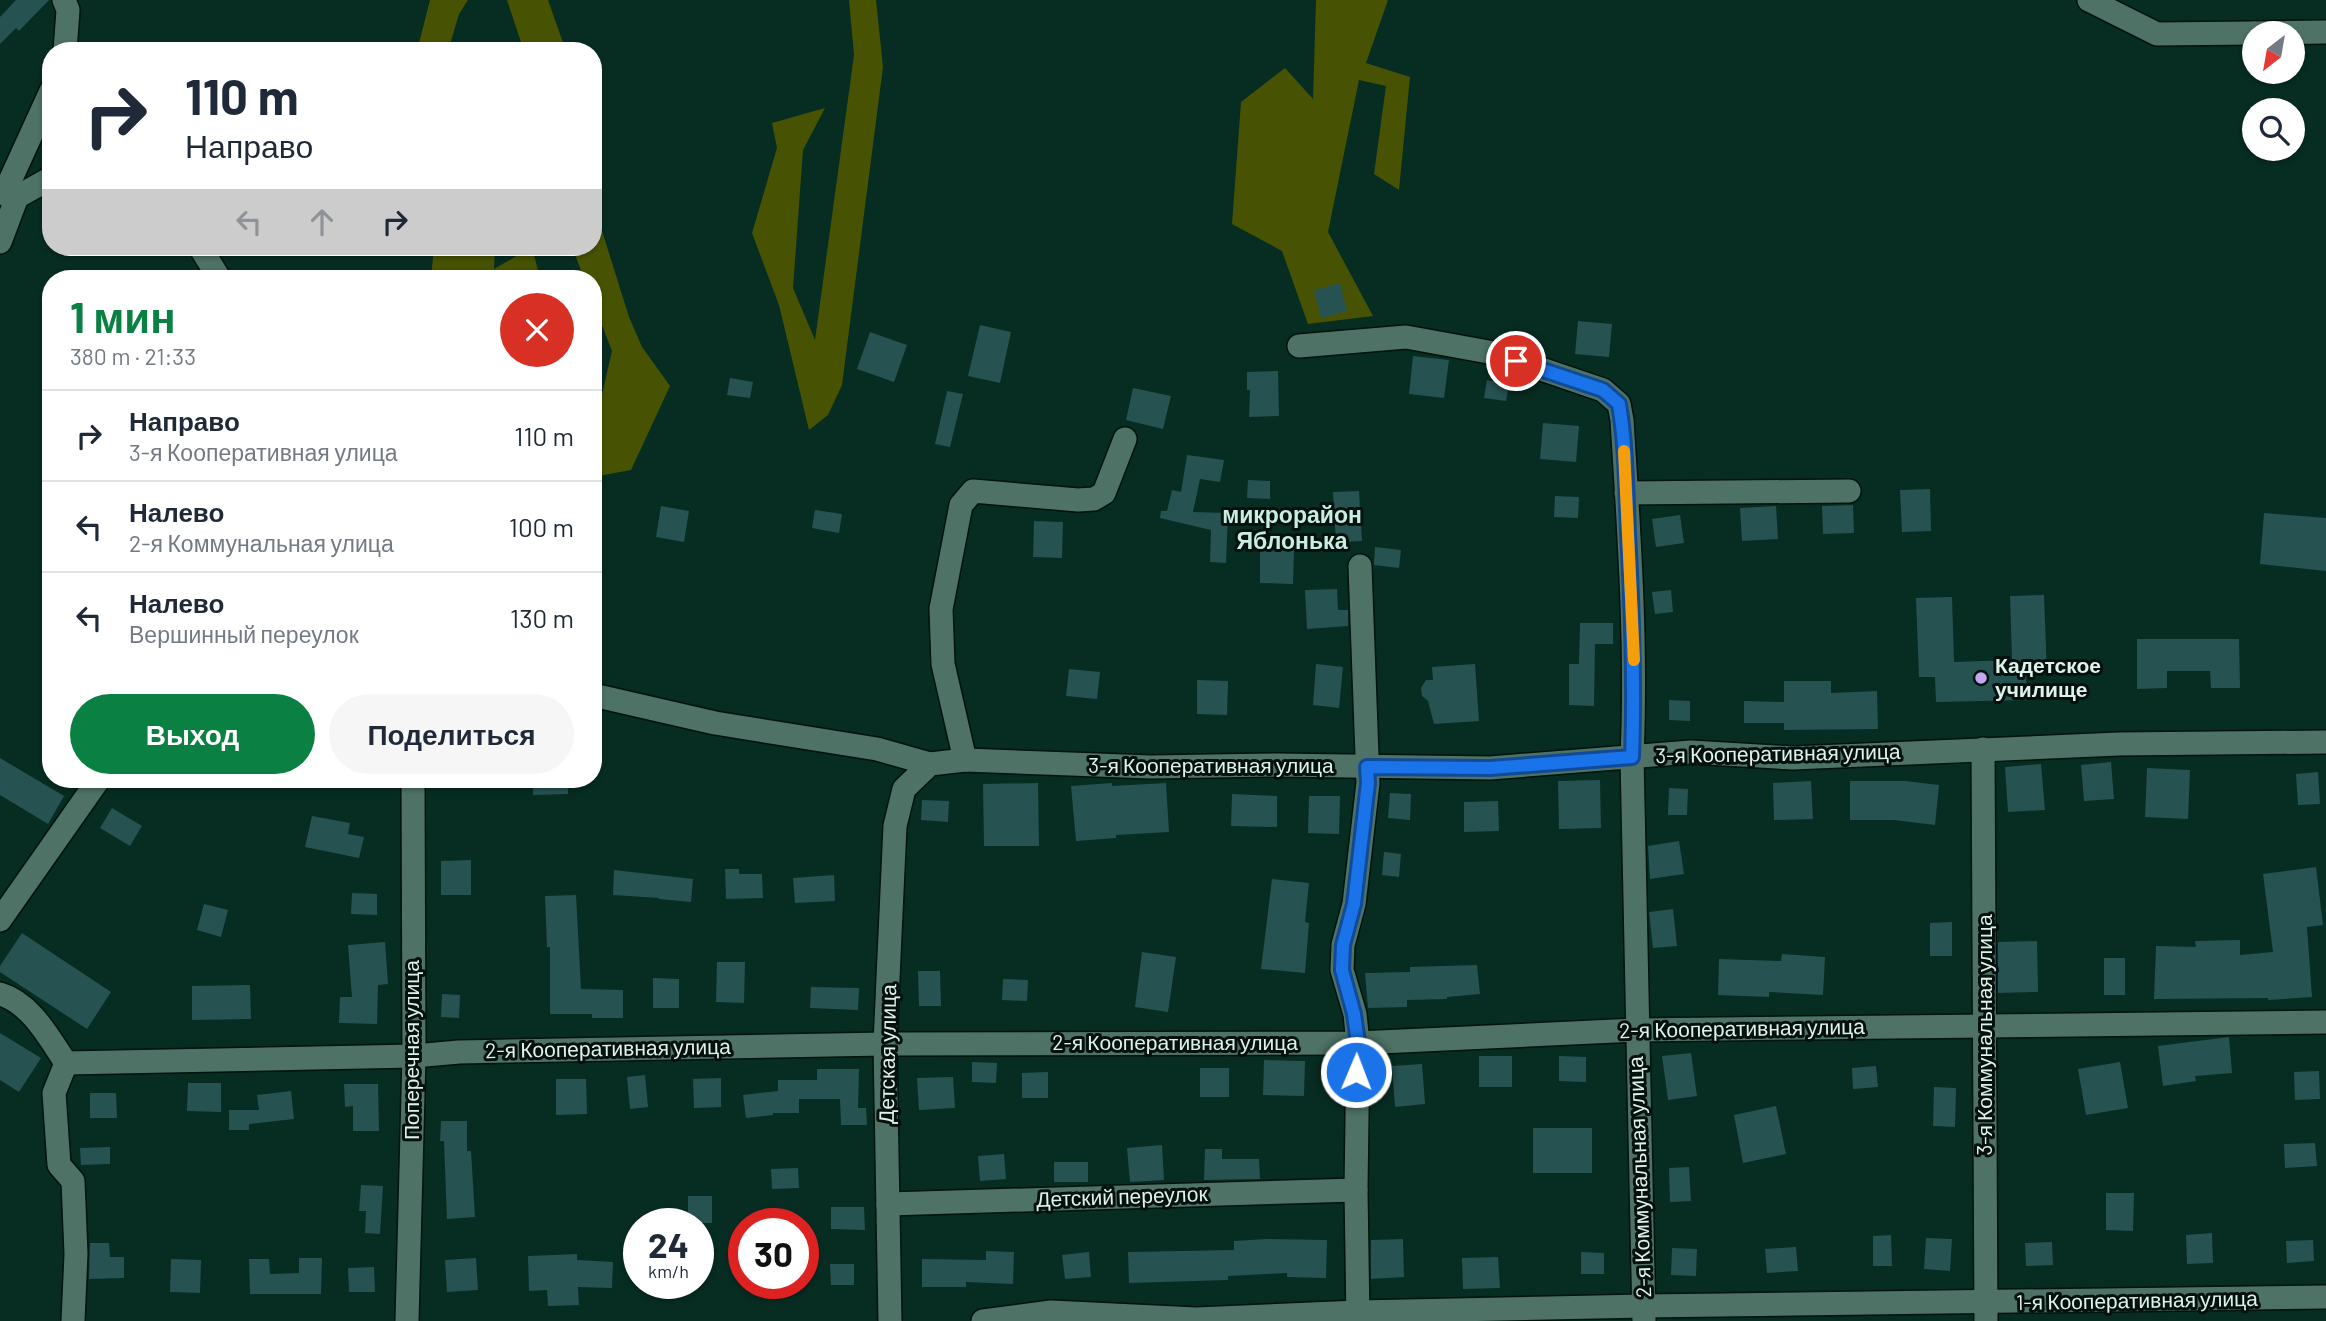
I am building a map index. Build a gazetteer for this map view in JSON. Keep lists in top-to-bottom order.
{
  "streets": {
    "street": [
      "3-я Кооперативная улица",
      "2-я Кооперативная улица",
      "3-я Коммунальная улица",
      "Поперечная улица",
      "Детская улица",
      "2-я Коммунальная улица",
      "Детский переулок",
      "1-я Кооперативная улица"
    ]
  },
  "crossings": [
    ["3-я Кооперативная улица", "3-я Коммунальная улица"],
    ["3-я Кооперативная улица", "Детская улица"],
    ["3-я Кооперативная улица", "2-я Коммунальная улица"],
    ["2-я Кооперативная улица", "3-я Коммунальная улица"],
    ["2-я Кооперативная улица", "Поперечная улица"],
    ["2-я Кооперативная улица", "Детская улица"],
    ["2-я Кооперативная улица", "2-я Коммунальная улица"],
    ["3-я Коммунальная улица", "1-я Кооперативная улица"],
    ["Детская улица", "Детский переулок"],
    ["2-я Коммунальная улица", "1-я Кооперативная улица"]
  ],
  "districts": ["микрорайон Яблонька"],
  "places": ["Кадетское училище"],
  "north": "bottom left",
  "page": {
    "turn": ["110 m", "Направо"],
    "heading": ["1 мин", "380 m · 21:33"],
    "list": [
      {
        "name": "Направо",
        "note": "3-я Кооперативная улица",
        "value": "110 m"
      },
      {
        "name": "Налево",
        "note": "2-я Коммунальная улица",
        "value": "100 m"
      },
      {
        "name": "Налево",
        "note": "Вершинный переулок",
        "value": "130 m"
      }
    ],
    "buttons": ["Выход", "Поделиться"],
    "speed": "24 km/h",
    "limit": "30"
  }
}
